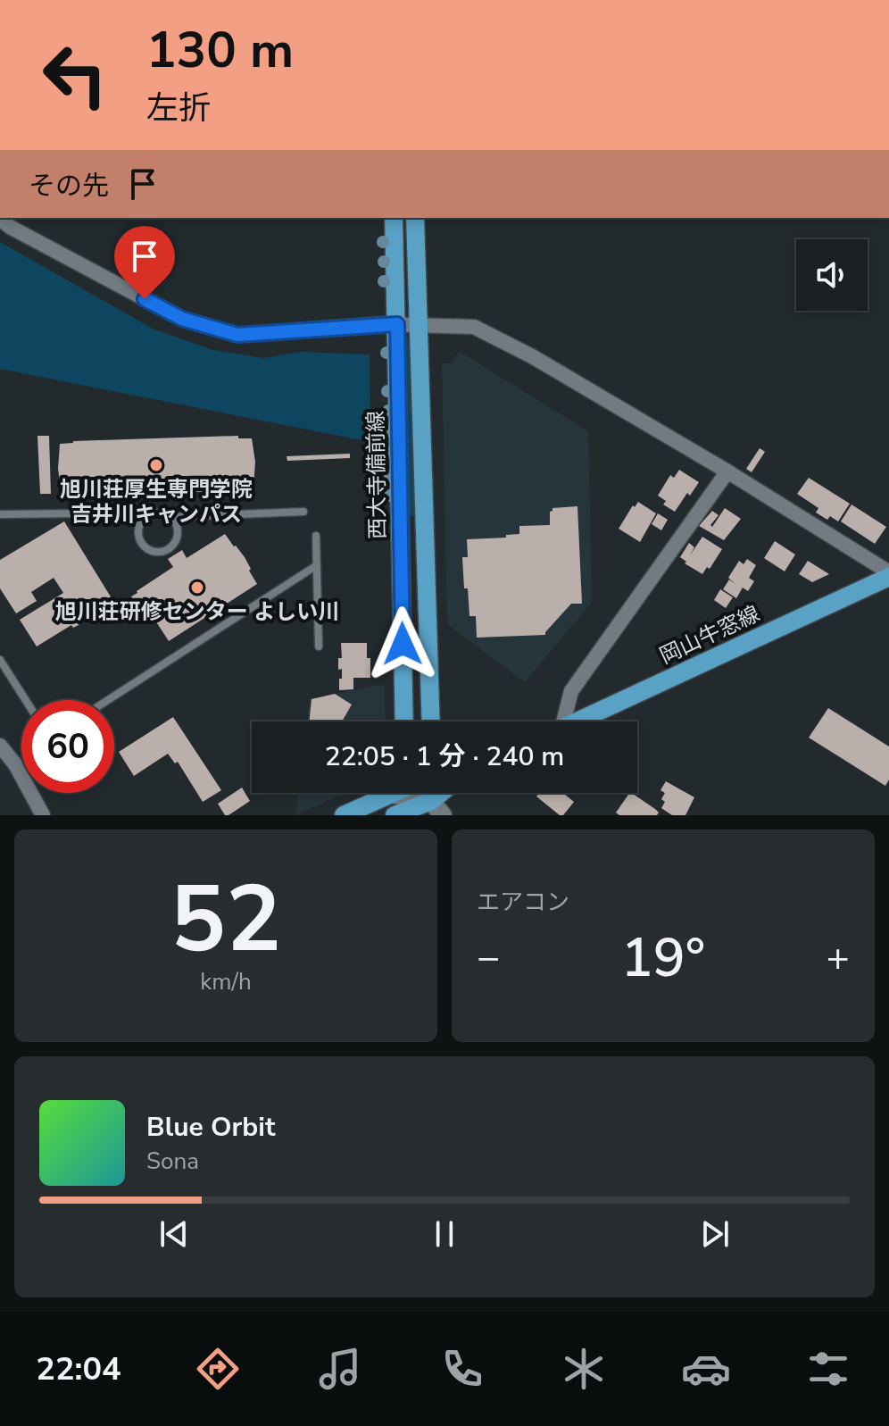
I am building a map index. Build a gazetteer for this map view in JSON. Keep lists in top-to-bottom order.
{
  "streets": {
    "main road": ["西大寺備前線", "岡山牛窓線"]
  },
  "places": ["旭川荘厚生専門学院 吉井川キャンパス", "旭川荘研修センター よしい川"],
  "page": {
    "turn": ["130 m", "左折"],
    "then": "その先",
    "limit": "60",
    "trip": "22:05 · 1 分 · 240 m",
    "tile": [
      ["52", "km/h"],
      "エアコン"
    ],
    "heat": ["−", "19°", "+"],
    "song": ["Blue Orbit", "Sona"],
    "tabs": "22:04"
  }
}
